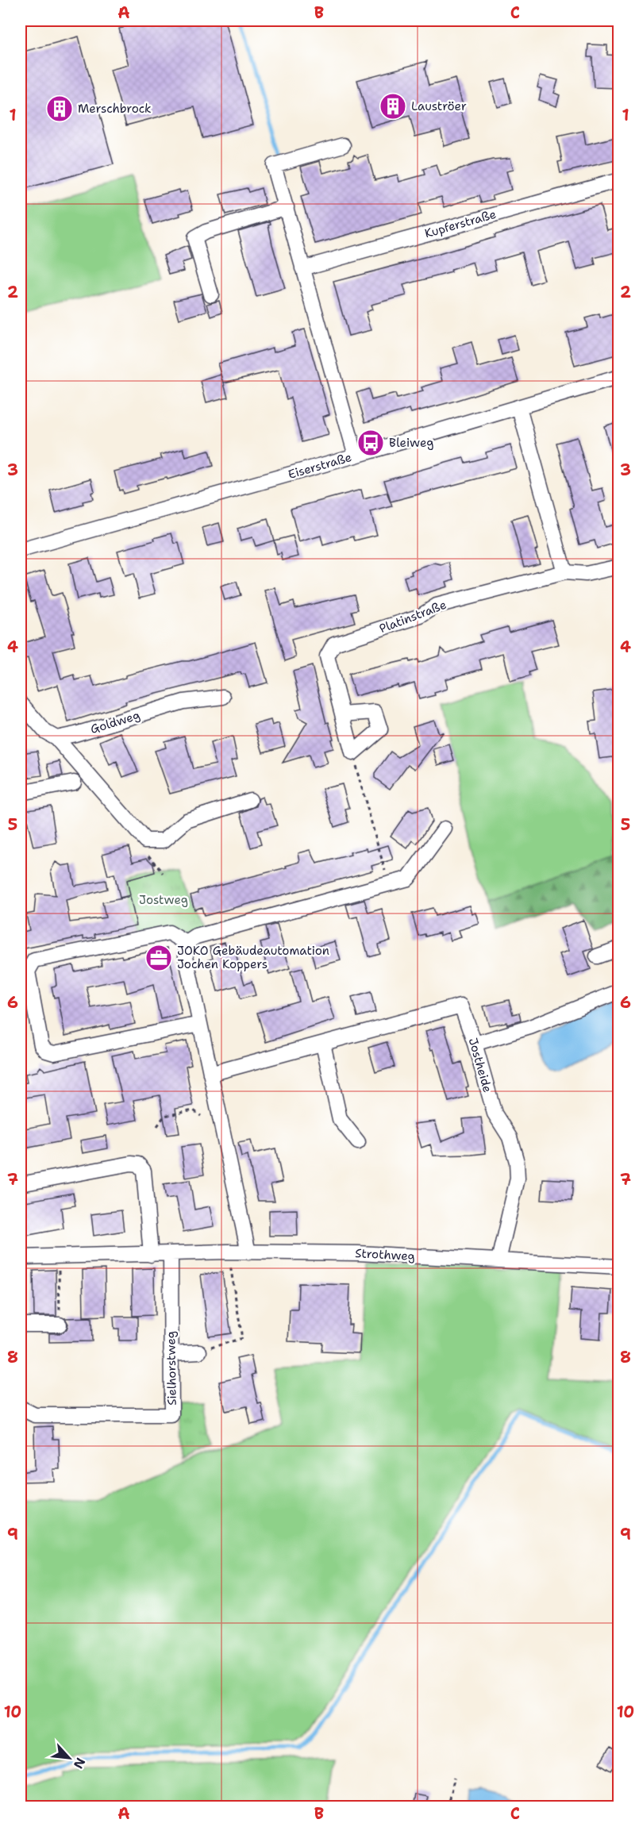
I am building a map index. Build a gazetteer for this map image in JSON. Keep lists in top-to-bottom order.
{
  "streets": {
    "street": [
      "Kupferstraße",
      "Eiserstraße",
      "Platinstraße",
      "Goldweg",
      "Jostheide",
      "Strothweg",
      "Sielhorstweg"
    ]
  },
  "crossings": [
    ["Jostheide", "Strothweg"],
    ["Strothweg", "Sielhorstweg"]
  ],
  "parks": ["Jostweg"],
  "places": {
    "building": ["Lauströer", "Merschbrock"],
    "bus stop": ["Bleiweg"],
    "office": ["JOKO Gebäudeautomation Jochen Koppers"]
  },
  "north": "bottom right",
  "grid": {
    "columns": ["A", "B", "C"],
    "rows": [
      "1",
      "2",
      "3",
      "4",
      "5",
      "6",
      "7",
      "8",
      "9",
      "10"
    ]
  }
}
